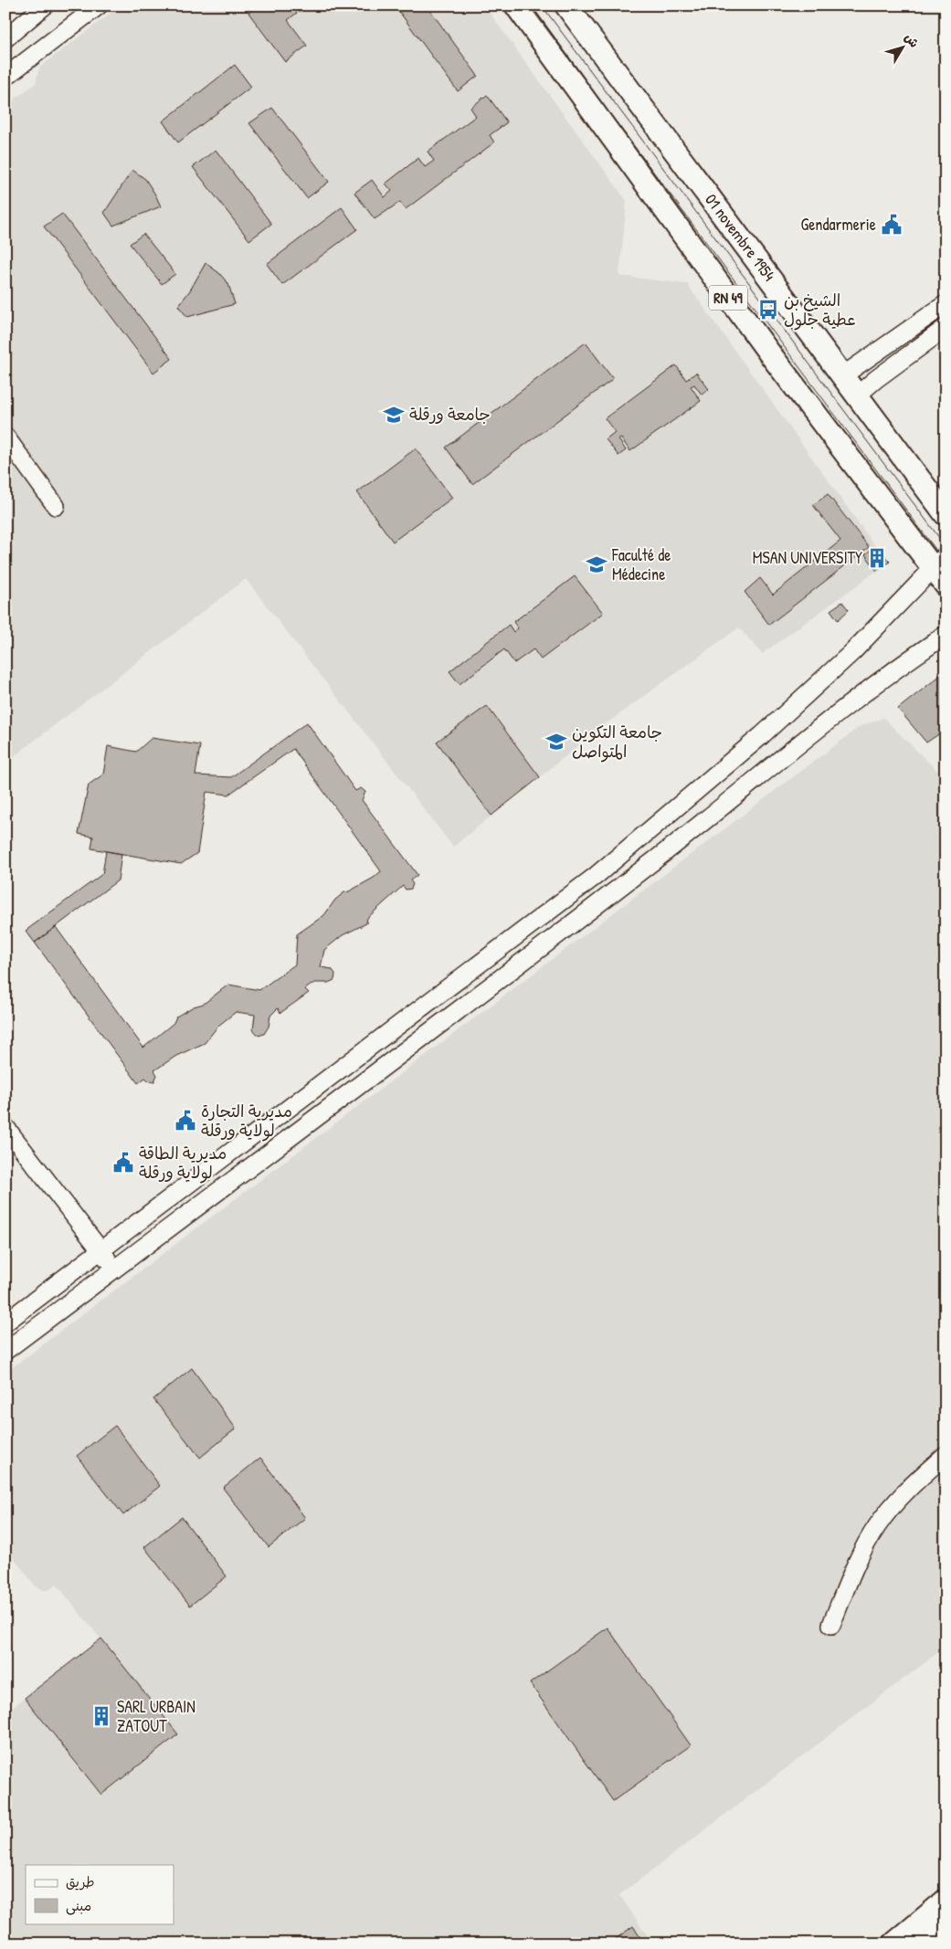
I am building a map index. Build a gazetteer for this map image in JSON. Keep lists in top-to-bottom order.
{
  "streets": {
    "main road": ["01 novembre 1954", "RN 49"]
  },
  "places": {
    "public building": ["Gendarmerie", "مديرية التجارة لولاية ورقلة", "مديرية الطاقة لولاية ورقلة"],
    "bus stop": ["الشيخ بن عطية جلول"],
    "school or university": ["جامعة ورقلة", "Faculté de Médecine", "جامعة التكوين المتواصل"],
    "building": ["MSAN UNIVERSITY", "SARL URBAIN ZATOUT"]
  },
  "legend": ["طريق", "مبنى"],
  "north": "top right"
}
